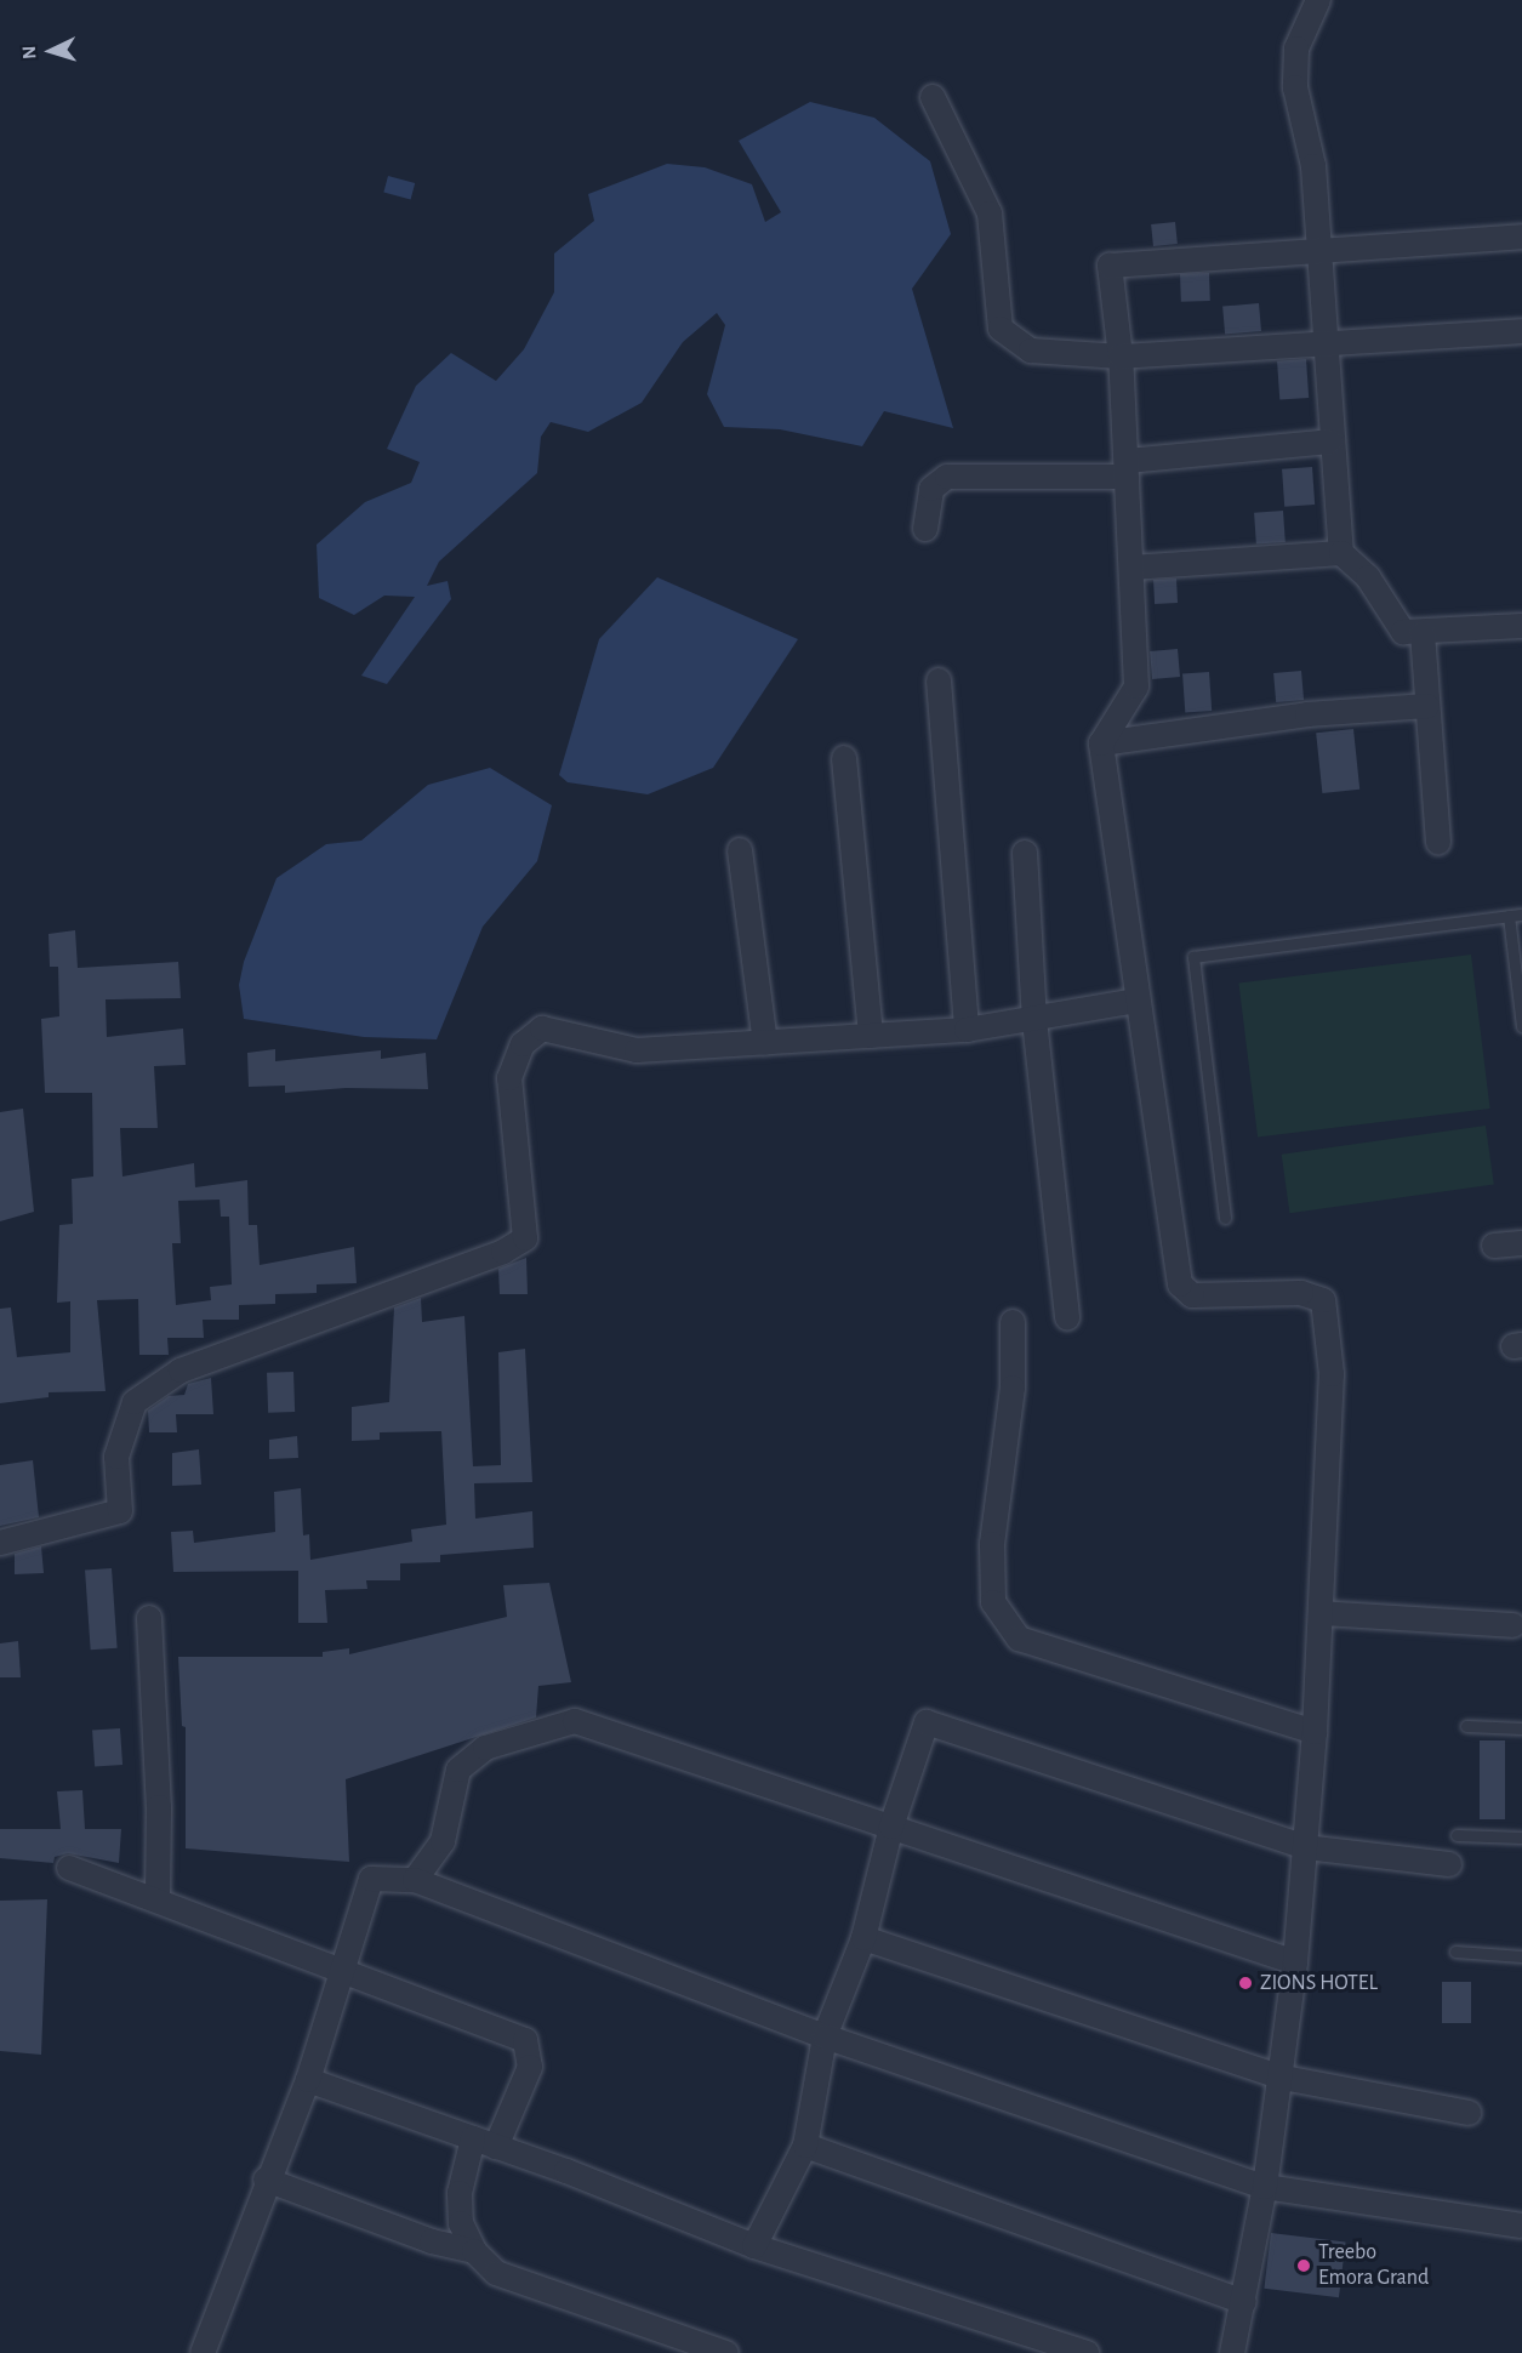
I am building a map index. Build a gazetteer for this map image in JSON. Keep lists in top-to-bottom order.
{
  "places": ["ZIONS HOTEL", "Treebo Emora Grand"],
  "north": "left"
}
